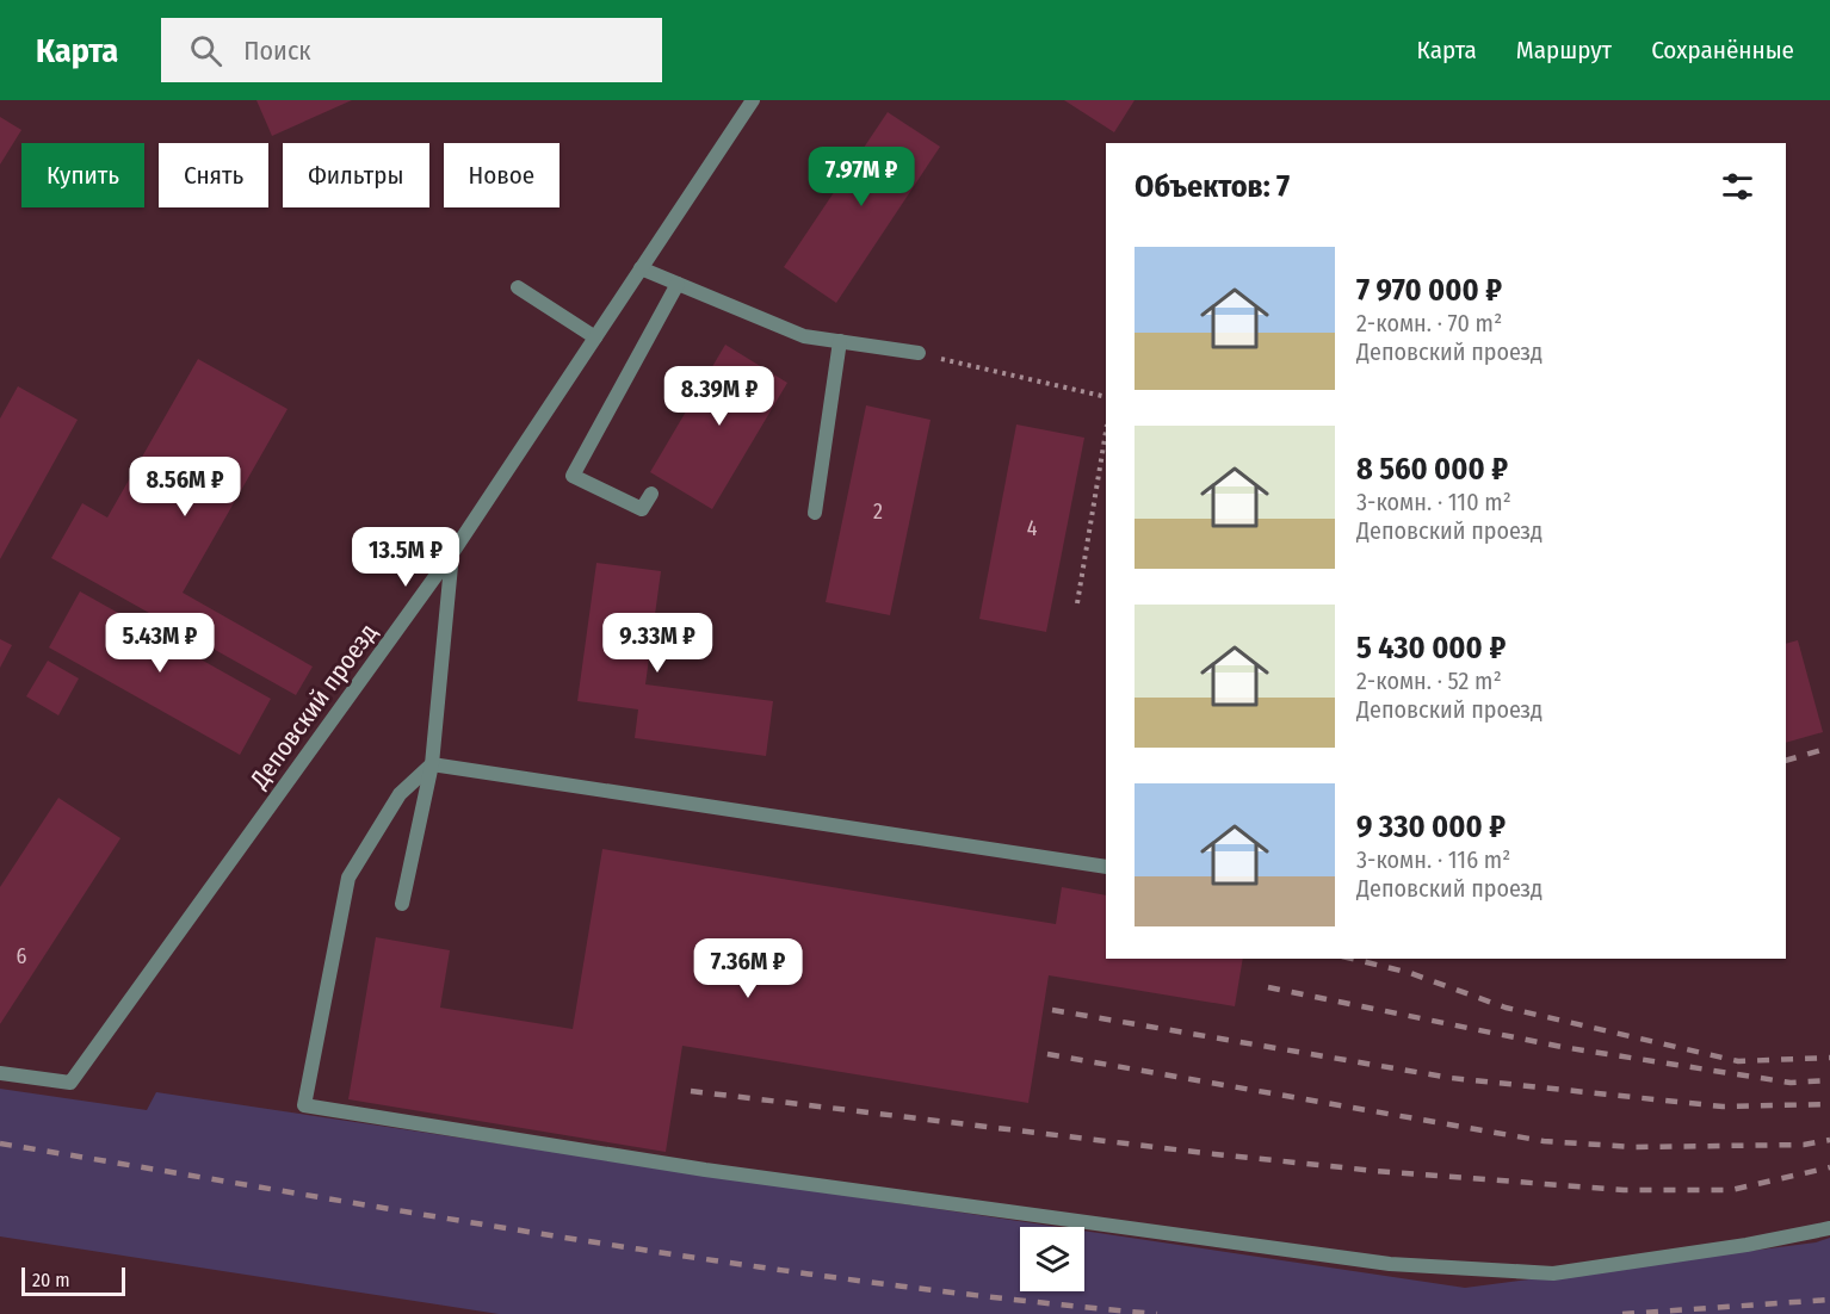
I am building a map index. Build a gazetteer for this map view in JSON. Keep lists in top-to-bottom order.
{
  "streets": {
    "street": ["Деповский проезд"]
  },
  "house_numbers": ["2", "4", "6"],
  "scale_bar": "20 m",
  "page": {
    "header": "Карта",
    "search": "Поиск",
    "nav": ["Карта", "Маршрут", "Сохранённые"],
    "chip": [
      "Купить",
      "Снять",
      "Фильтры",
      "Новое"
    ],
    "heading": "Объектов: 7",
    "price": [
      "7.97M ₽",
      "8.39M ₽",
      "8.56M ₽",
      "13.5M ₽",
      "5.43M ₽",
      "9.33M ₽",
      "7.36M ₽"
    ],
    "list": [
      {
        "name": "7 970 000 ₽",
        "note": "2-комн. · 70 m² · Деповский проезд"
      },
      {
        "name": "8 560 000 ₽",
        "note": "3-комн. · 110 m² · Деповский проезд"
      },
      {
        "name": "5 430 000 ₽",
        "note": "2-комн. · 52 m² · Деповский проезд"
      },
      {
        "name": "9 330 000 ₽",
        "note": "3-комн. · 116 m² · Деповский проезд"
      }
    ],
    "scale": "20 m"
  }
}
